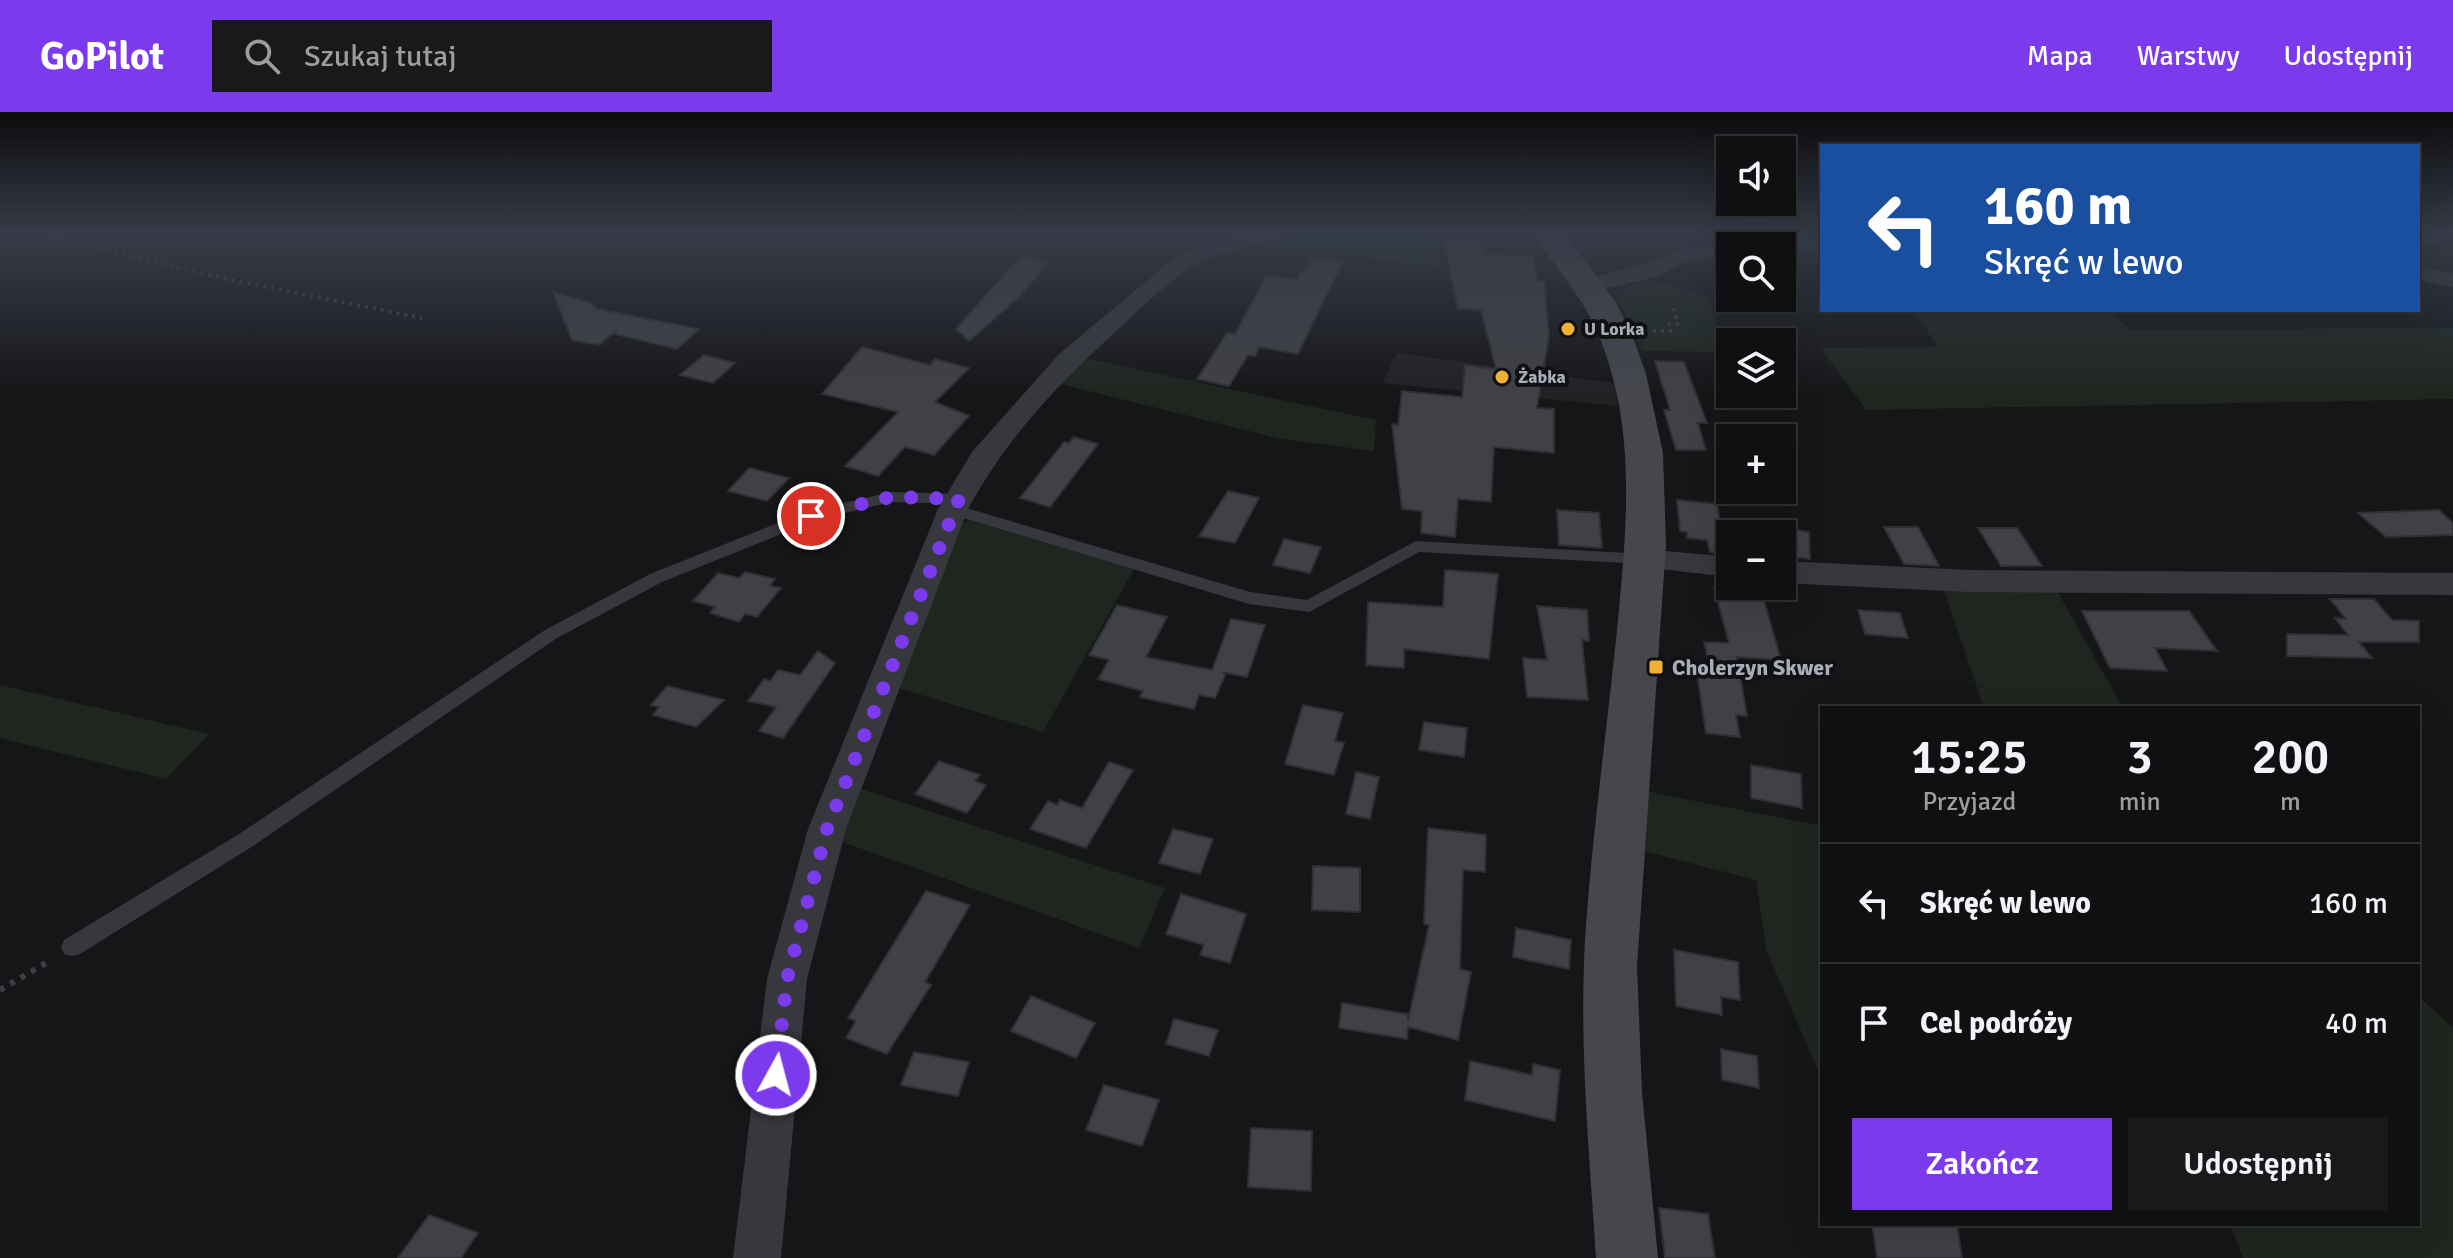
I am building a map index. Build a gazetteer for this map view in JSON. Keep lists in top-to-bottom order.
{
  "places": {
    "other": ["U Lorka", "Żabka"],
    "transit": ["Cholerzyn Skwer"]
  },
  "page": {
    "header": "GoPilot",
    "search": "Szukaj tutaj",
    "nav": ["Mapa", "Warstwy", "Udostępnij"],
    "map_buttons": ["+", "−"],
    "turn": ["160 m", "Skręć w lewo"],
    "eta": [
      "15:25",
      "Przyjazd",
      "3",
      "min",
      "200",
      "m"
    ],
    "list": [
      {
        "name": "Skręć w lewo",
        "value": "160 m"
      },
      {
        "name": "Cel podróży",
        "value": "40 m"
      }
    ],
    "buttons": ["Zakończ", "Udostępnij"]
  }
}
